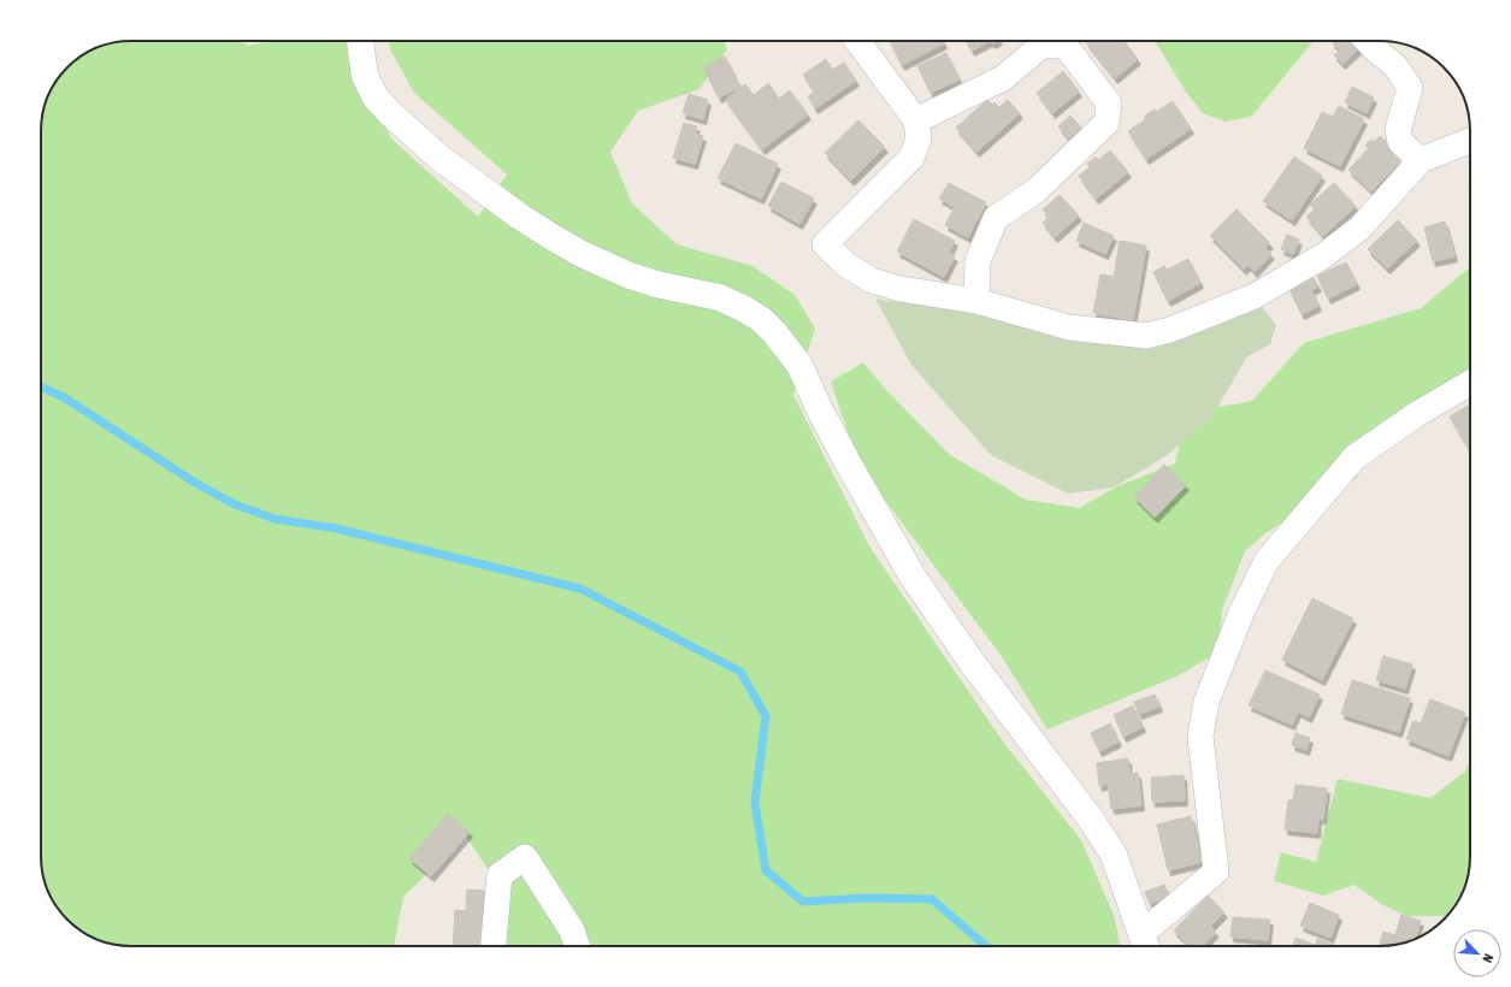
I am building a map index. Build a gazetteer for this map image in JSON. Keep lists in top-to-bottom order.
{
  "north": "bottom right"
}
